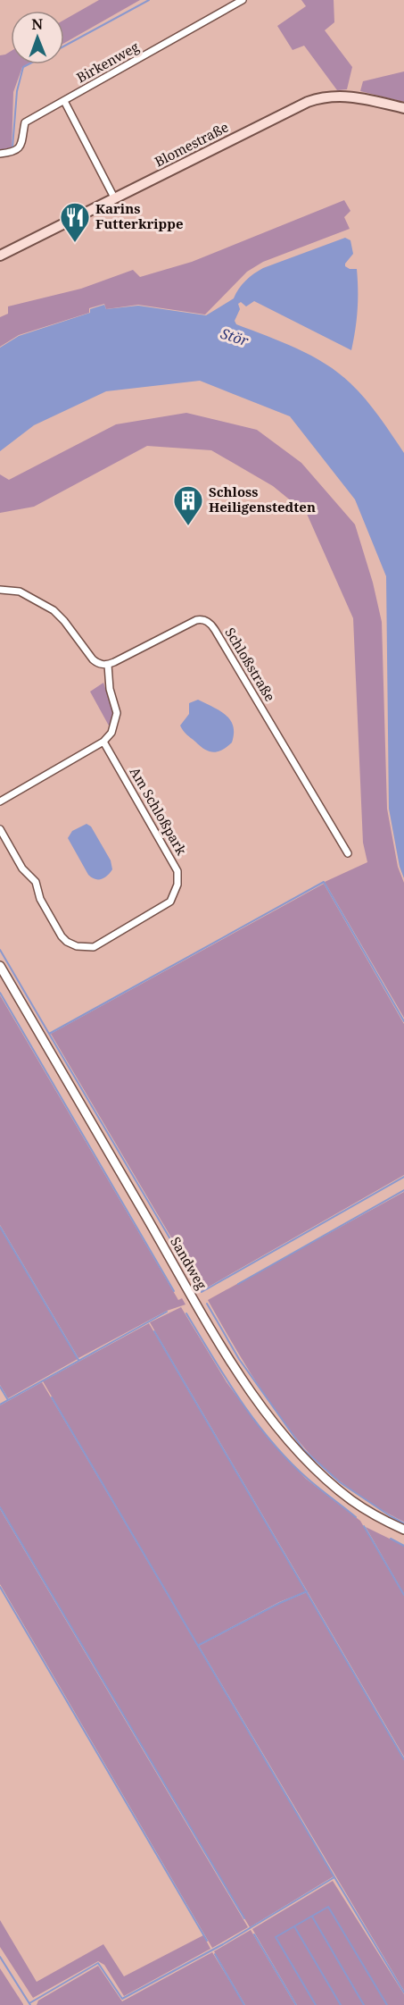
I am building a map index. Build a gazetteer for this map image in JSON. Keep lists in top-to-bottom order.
{
  "streets": {
    "main road": ["Blomestraße"],
    "street": [
      "Birkenweg",
      "Schloßstraße",
      "Am Schloßpark",
      "Sandweg"
    ]
  },
  "water": ["Stör"],
  "places": {
    "restaurant": ["Karins Futterkrippe"],
    "building": ["Schloss Heiligenstedten"]
  },
  "north": "top"
}
